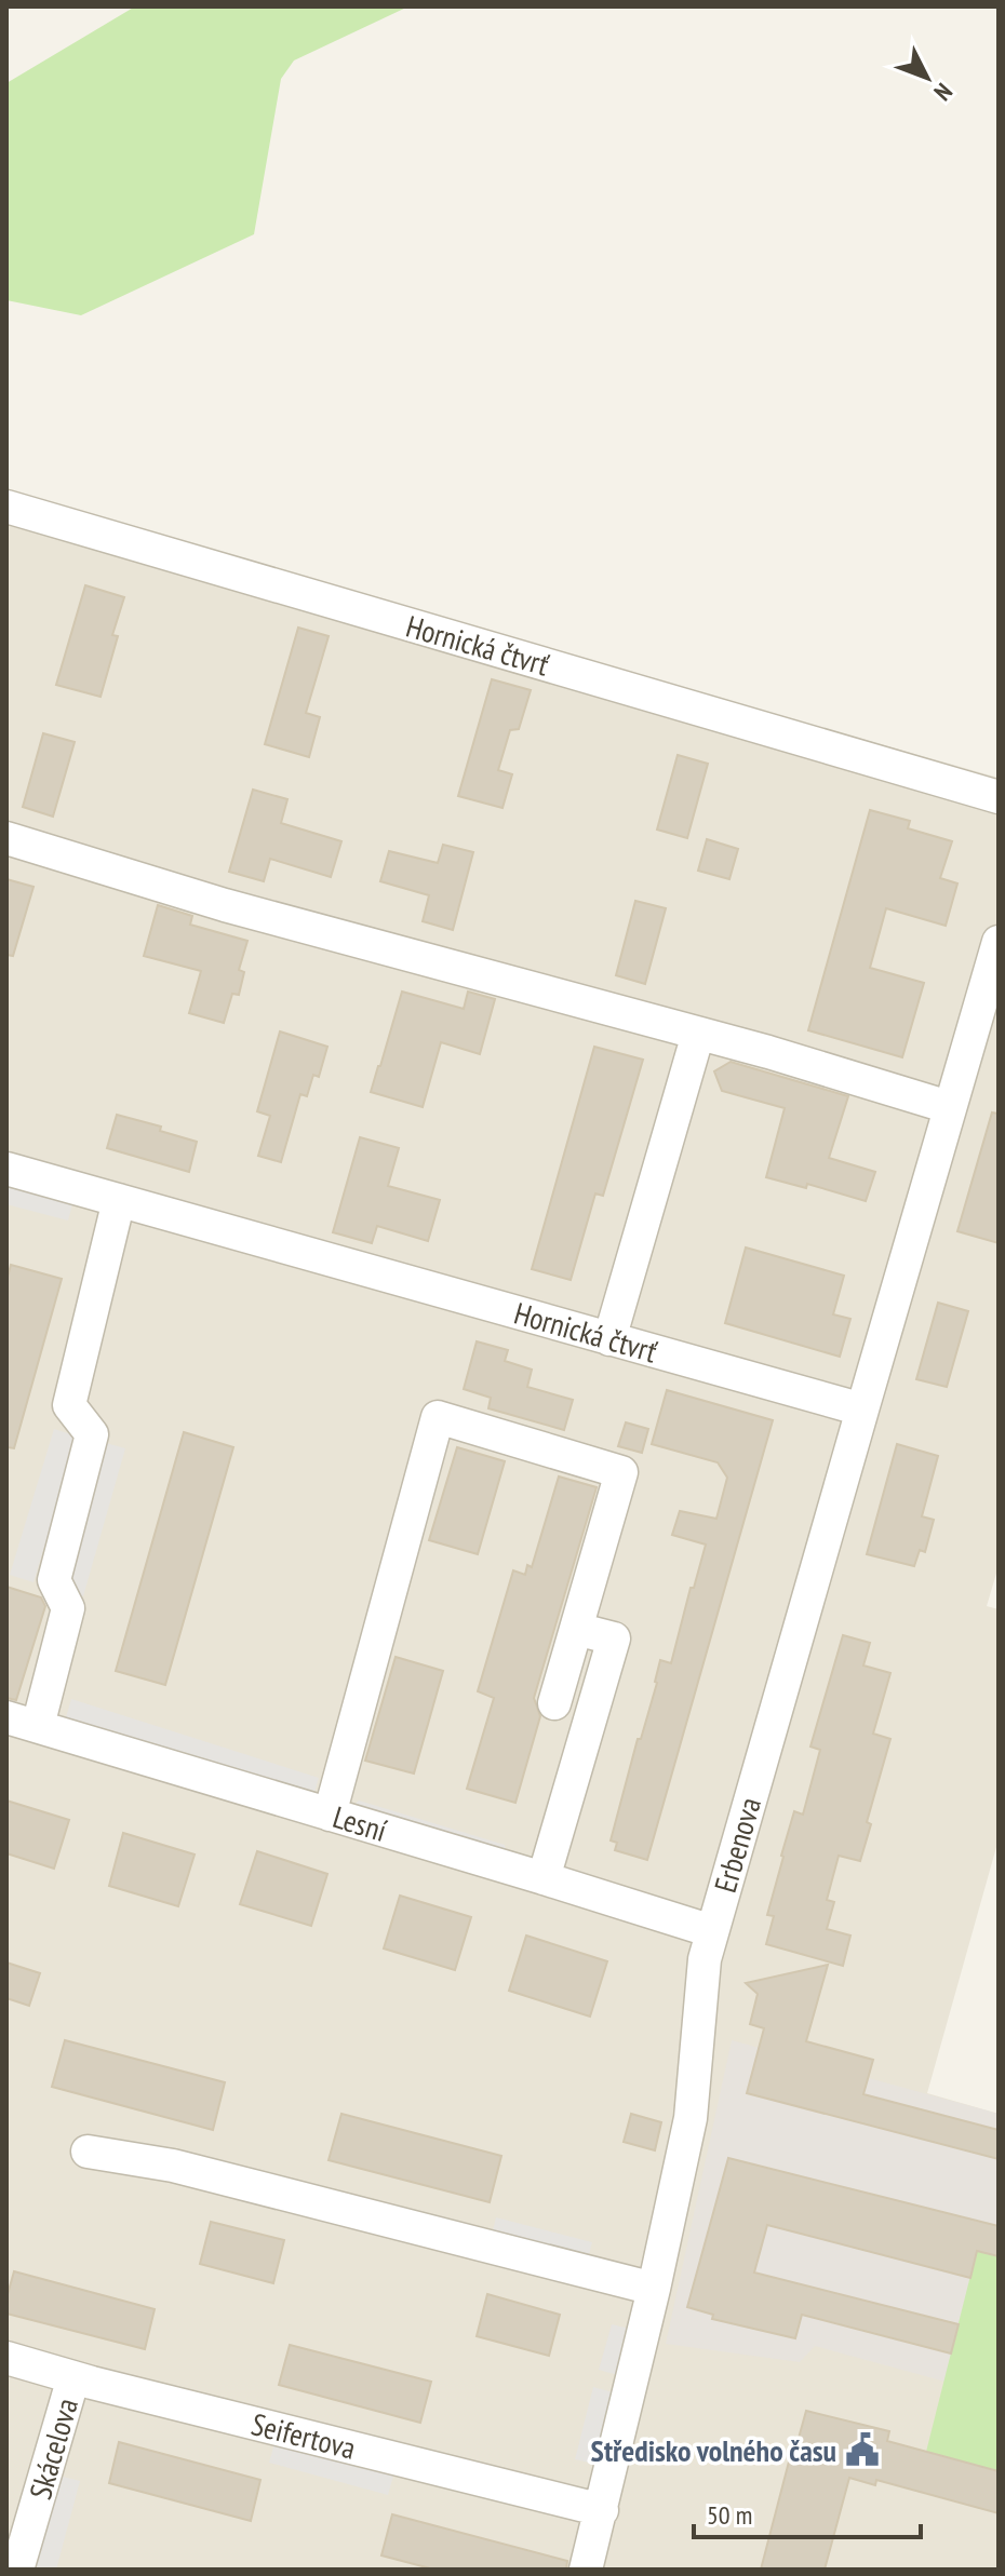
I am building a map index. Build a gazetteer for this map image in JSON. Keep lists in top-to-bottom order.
{
  "streets": {
    "street": [
      "Hornická čtvrť",
      "Lesní",
      "Erbenova",
      "Seifertova",
      "Skácelova"
    ]
  },
  "crossings": [
    ["Hornická čtvrť", "Erbenova"],
    ["Lesní", "Erbenova"],
    ["Erbenova", "Seifertova"],
    ["Seifertova", "Skácelova"]
  ],
  "places": {
    "public building": ["Středisko volného času"]
  },
  "scale_bar": "50 m",
  "north": "bottom right"
}
